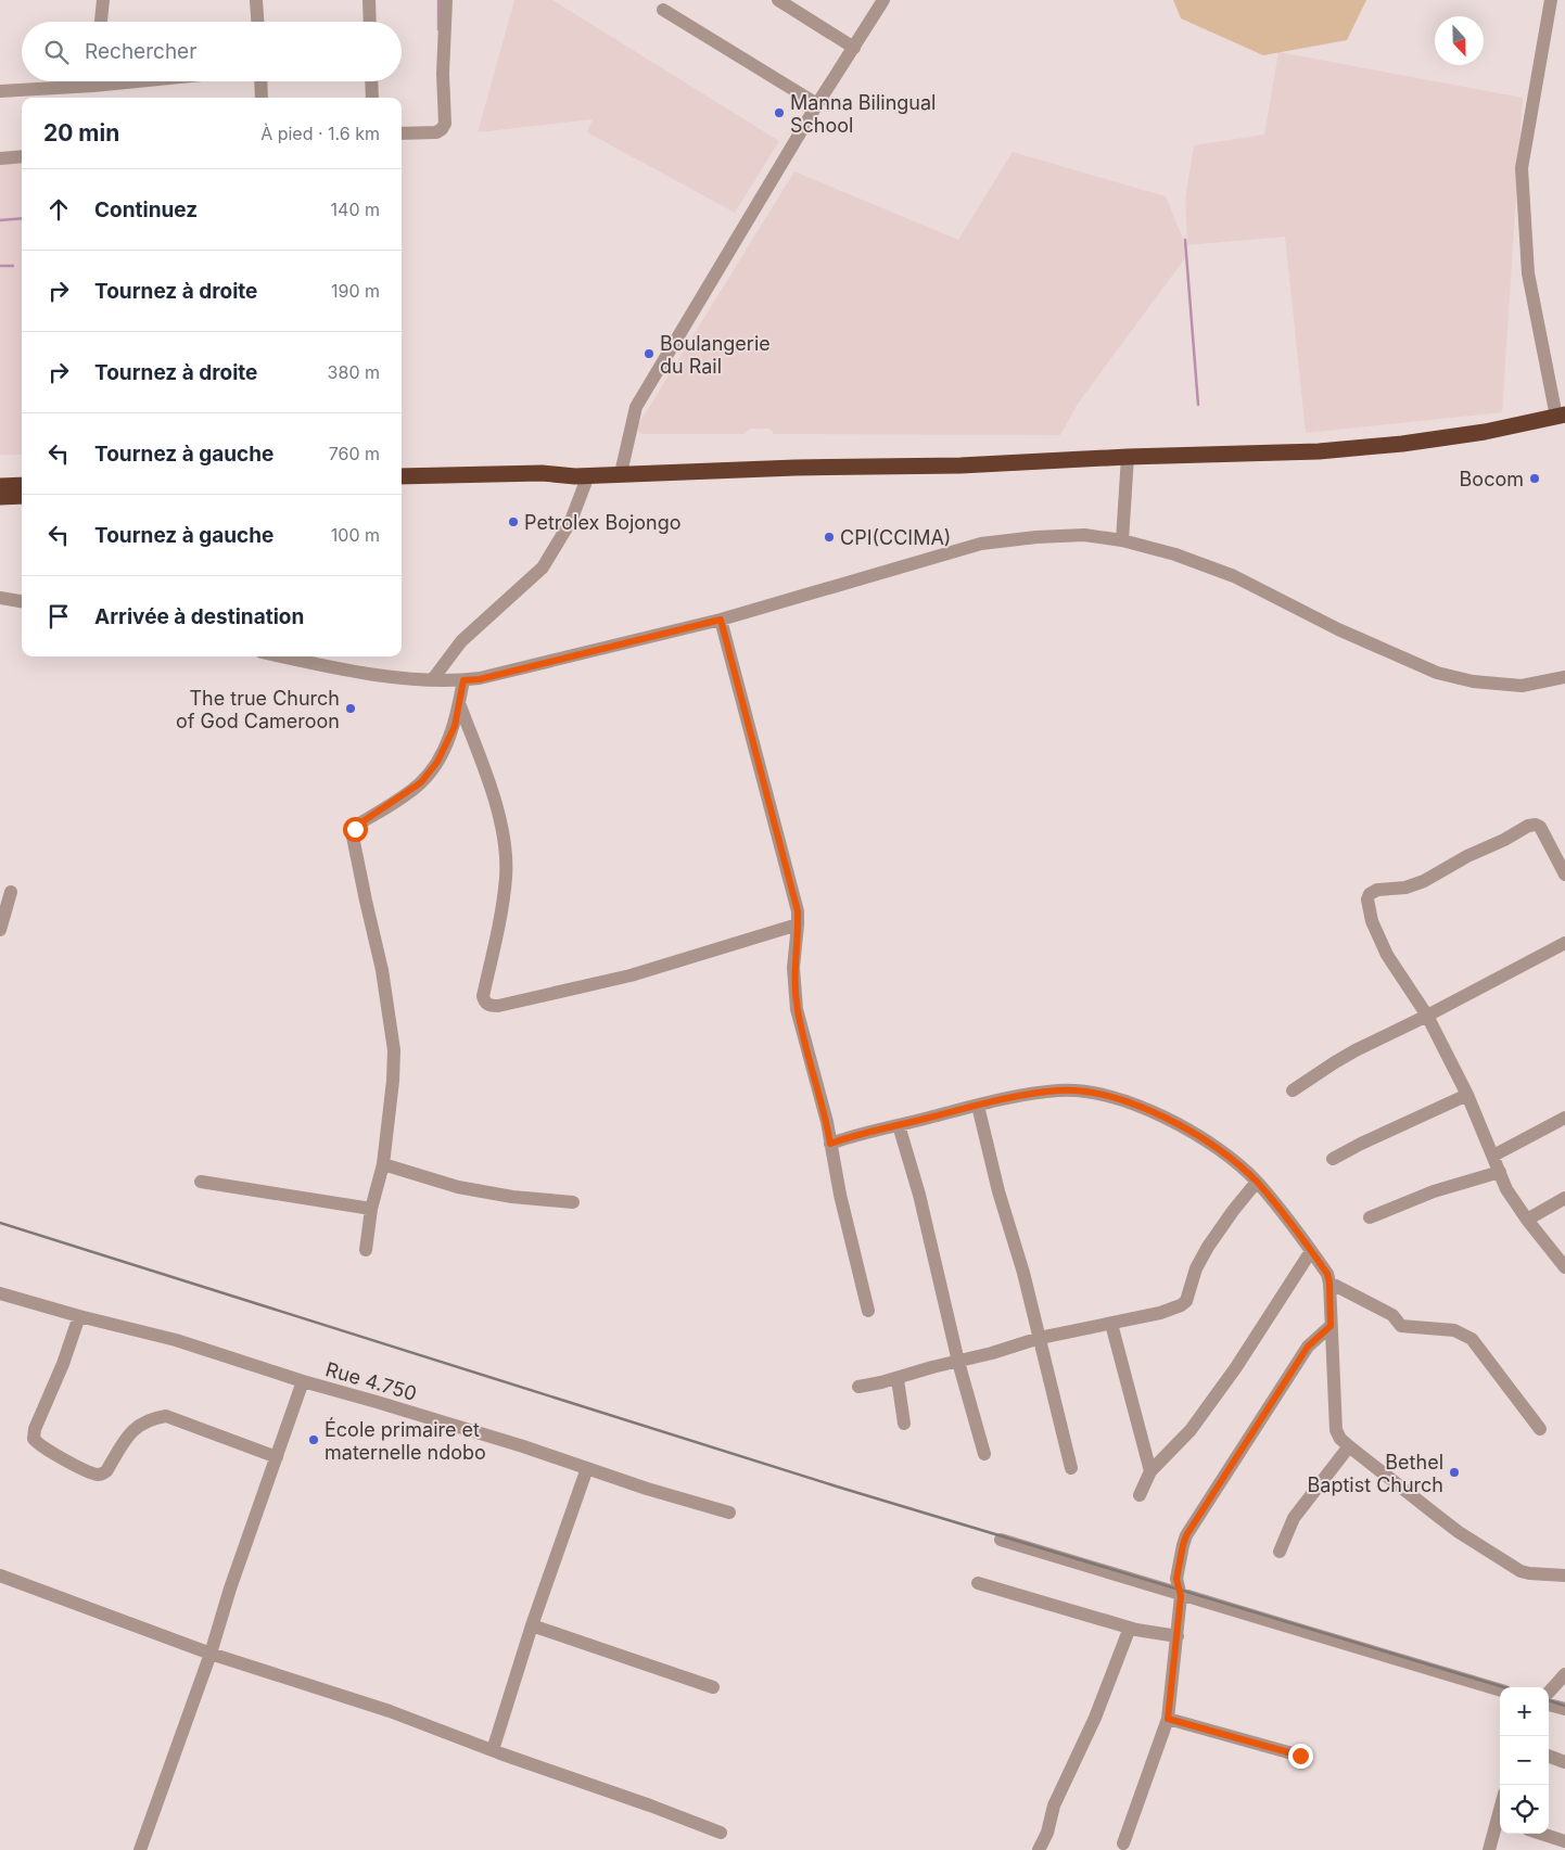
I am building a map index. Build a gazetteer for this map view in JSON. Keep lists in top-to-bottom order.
{
  "streets": {
    "street": ["Rue 4.750"]
  },
  "places": [
    "Manna Bilingual School",
    "Boulangerie du Rail",
    "Bocom",
    "Petrolex Bojongo",
    "CPI(CCIMA)",
    "The true Church of God Cameroon",
    "École primaire et maternelle ndobo",
    "Bethel Baptist Church"
  ],
  "north": "bottom",
  "page": {
    "search": "Rechercher",
    "heading": ["20 min", "À pied · 1.6 km"],
    "list": [
      ["Continuez", "140 m"],
      ["Tournez à droite", "190 m"],
      ["Tournez à droite", "380 m"],
      ["Tournez à gauche", "760 m"],
      ["Tournez à gauche", "100 m"],
      "Arrivée à destination"
    ],
    "map_buttons": ["+", "−"]
  }
}
